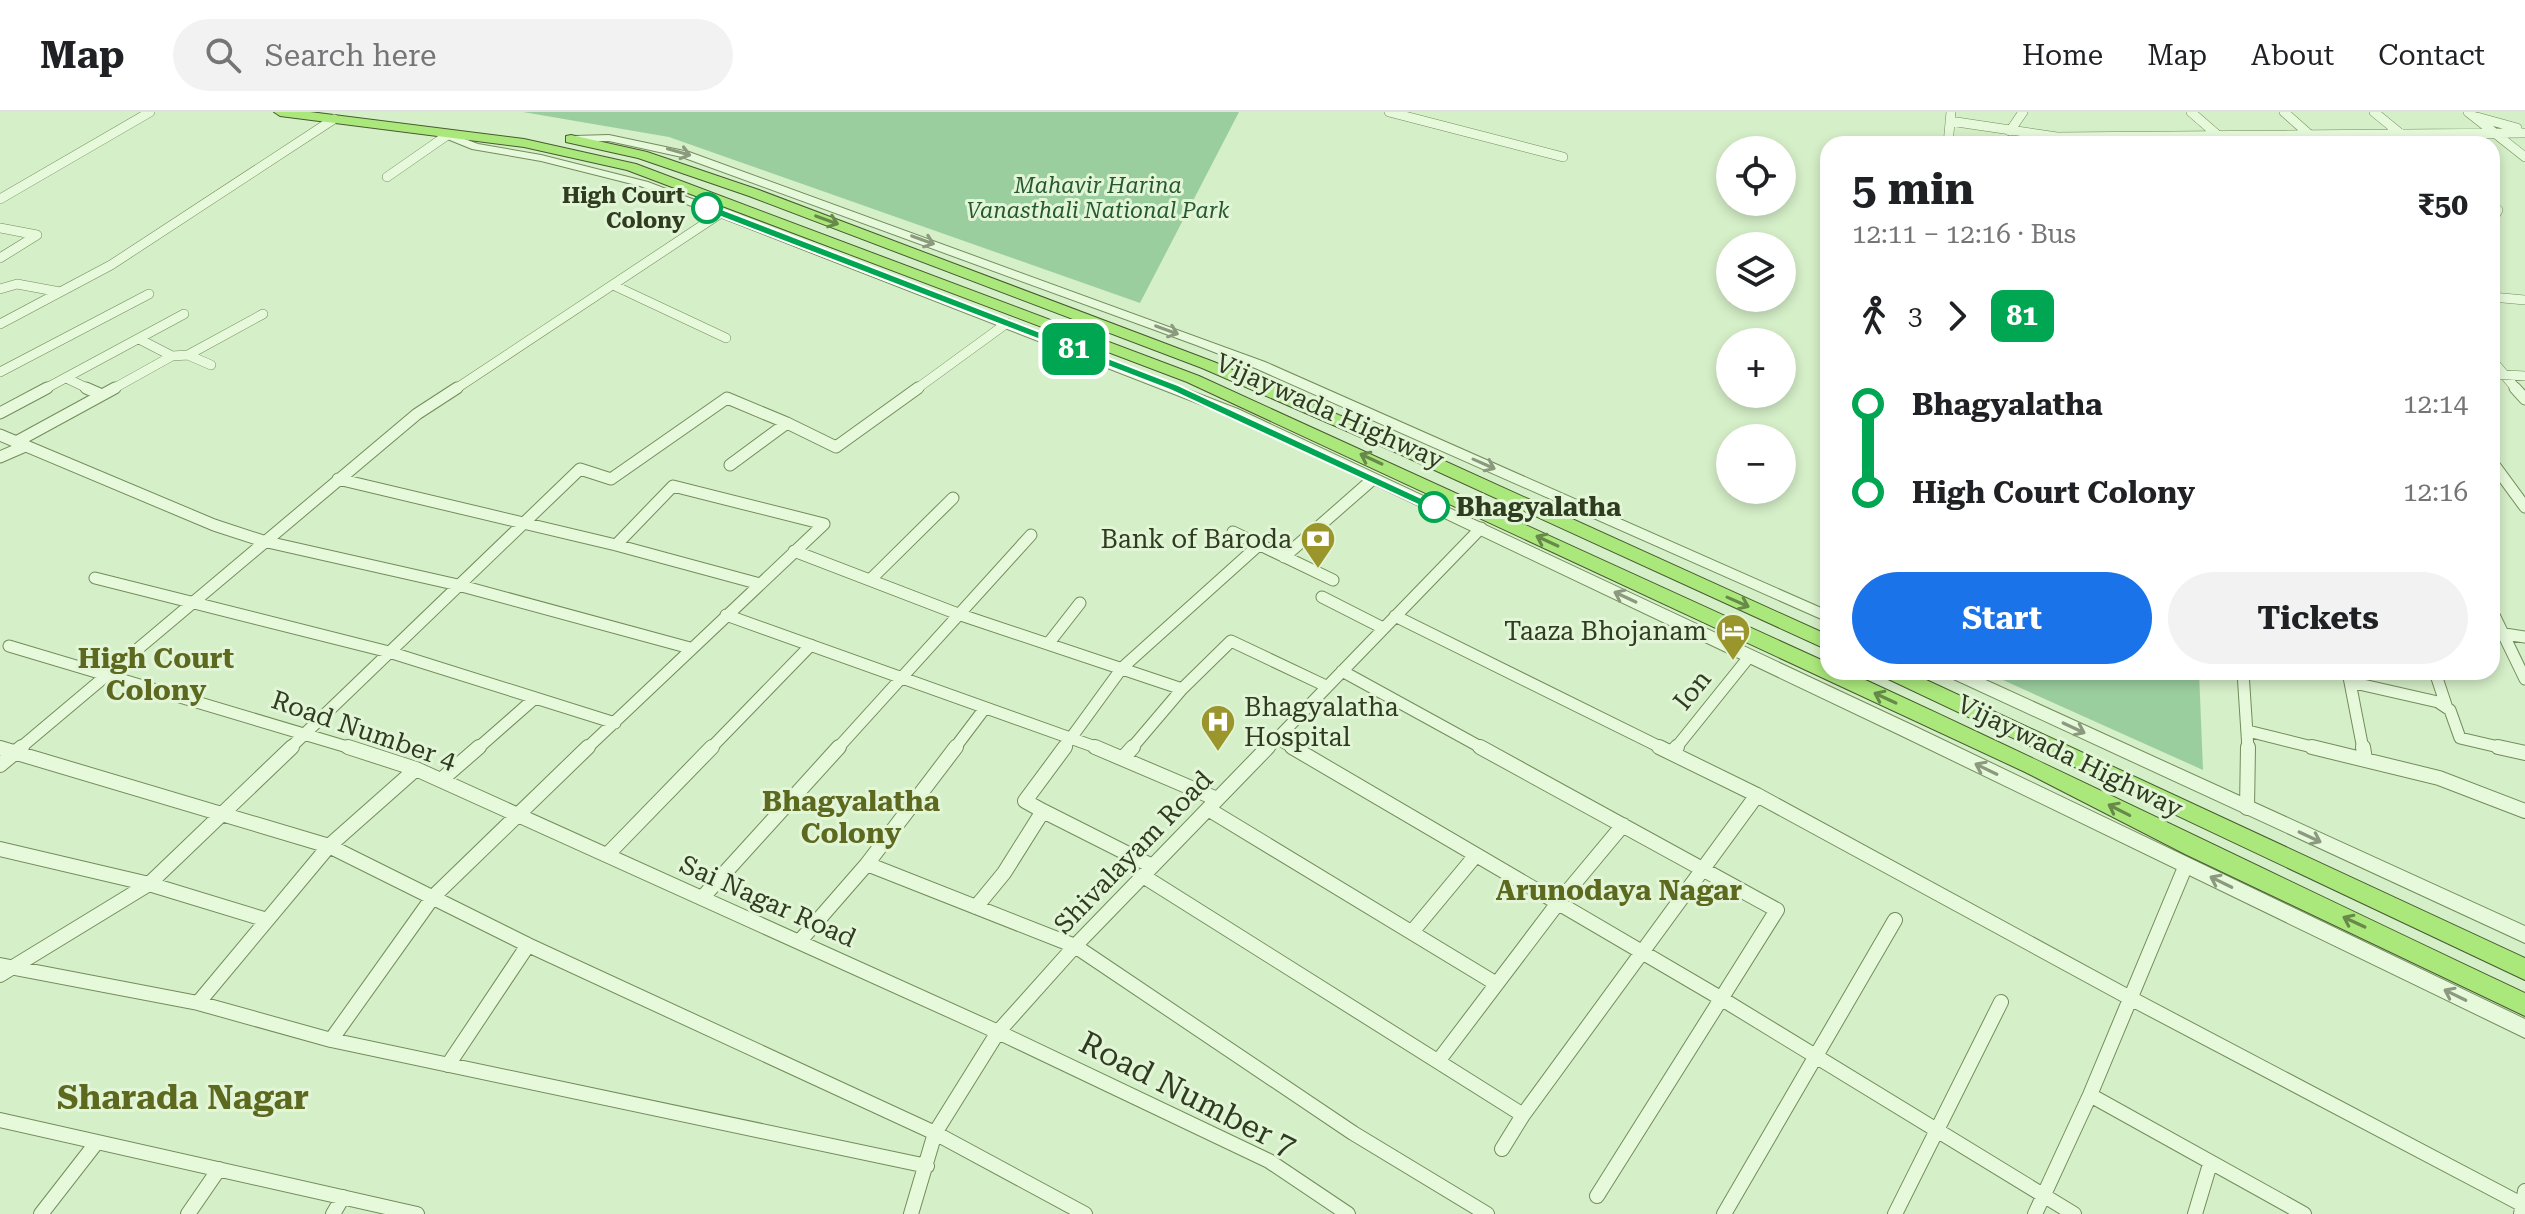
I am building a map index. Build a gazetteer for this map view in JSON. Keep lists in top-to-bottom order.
{
  "streets": {
    "highway": ["Vijaywada Highway"],
    "street": [
      "Ion",
      "Road Number 4",
      "Shivalayam Road",
      "Sai Nagar Road",
      "Road Number 7"
    ]
  },
  "crossings": [
    ["Road Number 4", "Sai Nagar Road"],
    ["Shivalayam Road", "Sai Nagar Road"],
    ["Shivalayam Road", "Road Number 7"],
    ["Sai Nagar Road", "Road Number 7"]
  ],
  "districts": [
    "High Court Colony",
    "Bhagyalatha Colony",
    "Arunodaya Nagar",
    "Sharada Nagar"
  ],
  "parks": ["Mahavir Harina Vanasthali National Park"],
  "places": {
    "other": ["High Court Colony", "Bhagyalatha"],
    "bank": ["Bank of Baroda"],
    "hotel": ["Taaza Bhojanam"],
    "hospital": ["Bhagyalatha Hospital"]
  },
  "lines": ["bus line 81"],
  "page": {
    "header": "Map",
    "search": "Search here",
    "nav": [
      "Home",
      "Map",
      "About",
      "Contact"
    ],
    "on_map": "81",
    "map_buttons": ["+", "−"],
    "heading": ["5 min", "12:11 – 12:16 · Bus", "₹50"],
    "legs": ["3", "81"],
    "list": [
      {
        "name": "Bhagyalatha",
        "value": "12:14"
      },
      {
        "name": "High Court Colony",
        "value": "12:16"
      }
    ],
    "buttons": ["Start", "Tickets"]
  }
}
